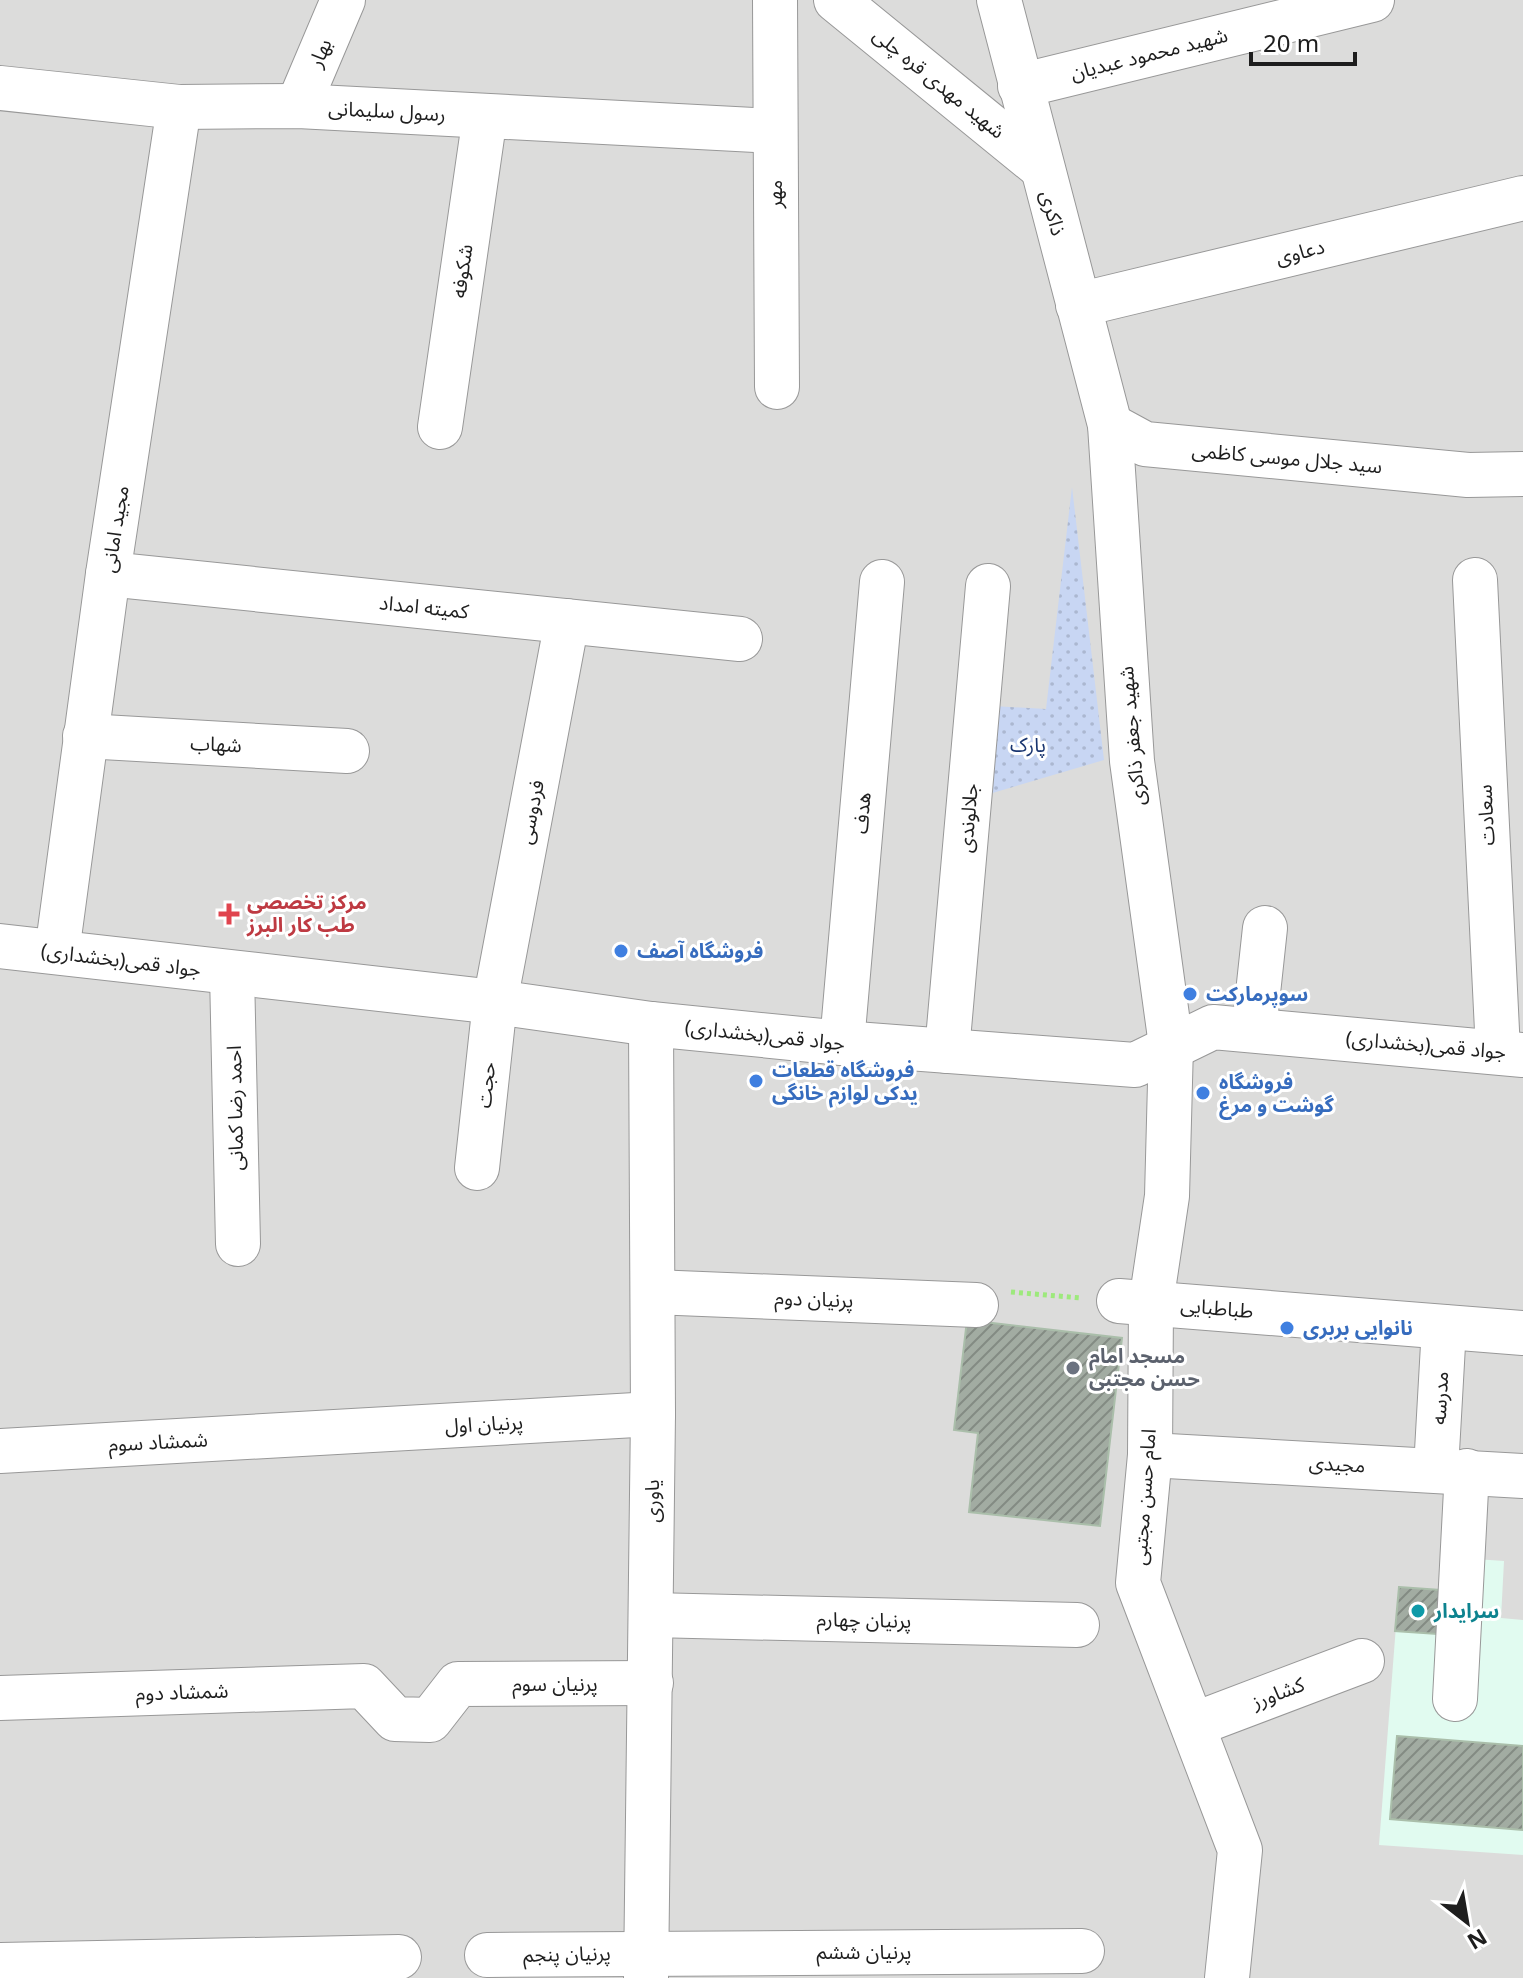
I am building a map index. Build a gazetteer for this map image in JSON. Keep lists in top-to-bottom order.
{
  "streets": {
    "street": [
      "بهار",
      "شهید محمود عبدیان",
      "شهید مهدی قره چلی",
      "رسول سلیمانی",
      "مهر",
      "ذاکری",
      "دعاوی",
      "شکوفه",
      "سید جلال موسی کاظمی",
      "مجید امانی",
      "کمیته امداد",
      "شهید جعفر ذاکری",
      "شهاب",
      "فردوسی",
      "هدف",
      "سعادت",
      "جلالوندی",
      "جواد قمی(بخشداری)",
      "حجت",
      "احمد رضا کمانی",
      "پرنیان دوم",
      "طباطبایی",
      "مدرسه",
      "پرنیان اول",
      "شمشاد سوم",
      "مجیدی",
      "امام حسن مجتبی",
      "یاوری",
      "پرنیان چهارم",
      "پرنیان سوم",
      "شمشاد دوم",
      "کشاورز",
      "پرنیان ششم",
      "پرنیان پنجم"
    ]
  },
  "crossings": [
    ["بهار", "رسول سلیمانی"],
    ["شهید محمود عبدیان", "ذاکری"],
    ["شهید مهدی قره چلی", "ذاکری"],
    ["رسول سلیمانی", "مهر"],
    ["رسول سلیمانی", "شکوفه"],
    ["رسول سلیمانی", "مجید امانی"],
    ["ذاکری", "دعاوی"],
    ["ذاکری", "سید جلال موسی کاظمی"],
    ["ذاکری", "شهید جعفر ذاکری"],
    ["سید جلال موسی کاظمی", "شهید جعفر ذاکری"],
    ["مجید امانی", "کمیته امداد"],
    ["مجید امانی", "شهاب"],
    ["مجید امانی", "جواد قمی(بخشداری)"],
    ["کمیته امداد", "فردوسی"],
    ["شهید جعفر ذاکری", "جواد قمی(بخشداری)"],
    ["شهید جعفر ذاکری", "امام حسن مجتبی"],
    ["فردوسی", "جواد قمی(بخشداری)"],
    ["فردوسی", "حجت"],
    ["هدف", "جواد قمی(بخشداری)"],
    ["سعادت", "جواد قمی(بخشداری)"],
    ["جلالوندی", "جواد قمی(بخشداری)"],
    ["جواد قمی(بخشداری)", "حجت"],
    ["جواد قمی(بخشداری)", "احمد رضا کمانی"],
    ["جواد قمی(بخشداری)", "امام حسن مجتبی"],
    ["جواد قمی(بخشداری)", "یاوری"],
    ["پرنیان دوم", "یاوری"],
    ["طباطبایی", "مدرسه"],
    ["طباطبایی", "امام حسن مجتبی"],
    ["مدرسه", "مجیدی"],
    ["پرنیان اول", "شمشاد سوم"],
    ["پرنیان اول", "یاوری"],
    ["مجیدی", "امام حسن مجتبی"],
    ["امام حسن مجتبی", "کشاورز"],
    ["یاوری", "پرنیان چهارم"],
    ["یاوری", "پرنیان سوم"],
    ["یاوری", "پرنیان ششم"],
    ["یاوری", "پرنیان پنجم"],
    ["پرنیان سوم", "شمشاد دوم"],
    ["پرنیان ششم", "پرنیان پنجم"]
  ],
  "parks": ["پارک"],
  "places": {
    "health": ["مرکز تخصصی طب کار البرز"],
    "other": [
      "فروشگاه آصف",
      "سوپرمارکت",
      "فروشگاه قطعات یدکی لوازم خانگی",
      "فروشگاه گوشت و مرغ",
      "نانوایی بربری",
      "مسجد امام حسن مجتبی",
      "سرایدار"
    ]
  },
  "scale_bar": "20 m",
  "north": "bottom right"
}
